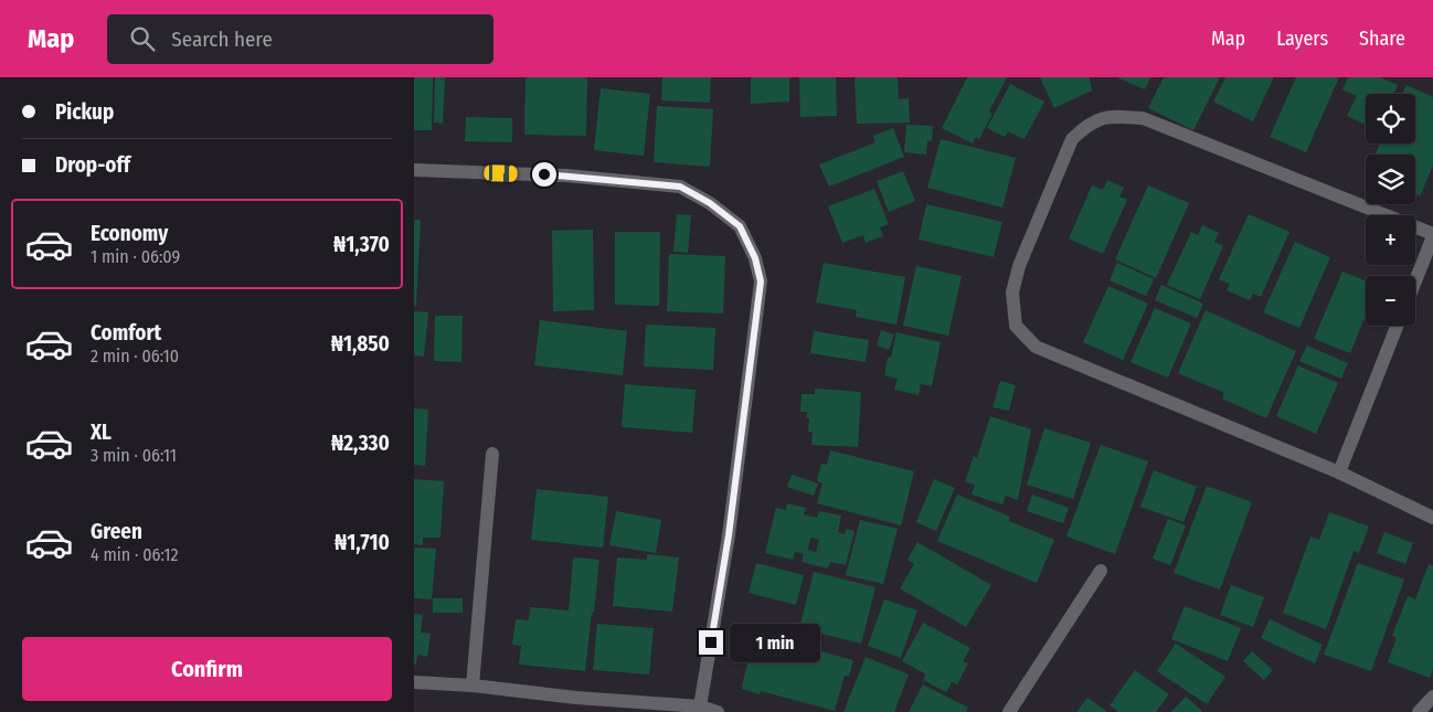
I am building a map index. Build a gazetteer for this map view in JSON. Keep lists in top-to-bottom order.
{
  "page": {
    "header": "Map",
    "search": "Search here",
    "nav": ["Map", "Layers", "Share"],
    "banner": ["Pickup", "Drop-off"],
    "map_buttons": ["+", "−"],
    "list": [
      {
        "name": "Economy",
        "note": "1 min · 06:09",
        "value": "₦1,370"
      },
      {
        "name": "Comfort",
        "note": "2 min · 06:10",
        "value": "₦1,850"
      },
      {
        "name": "XL",
        "note": "3 min · 06:11",
        "value": "₦2,330"
      },
      {
        "name": "Green",
        "note": "4 min · 06:12",
        "value": "₦1,710"
      }
    ],
    "bubble": "1 min",
    "buttons": "Confirm"
  }
}
